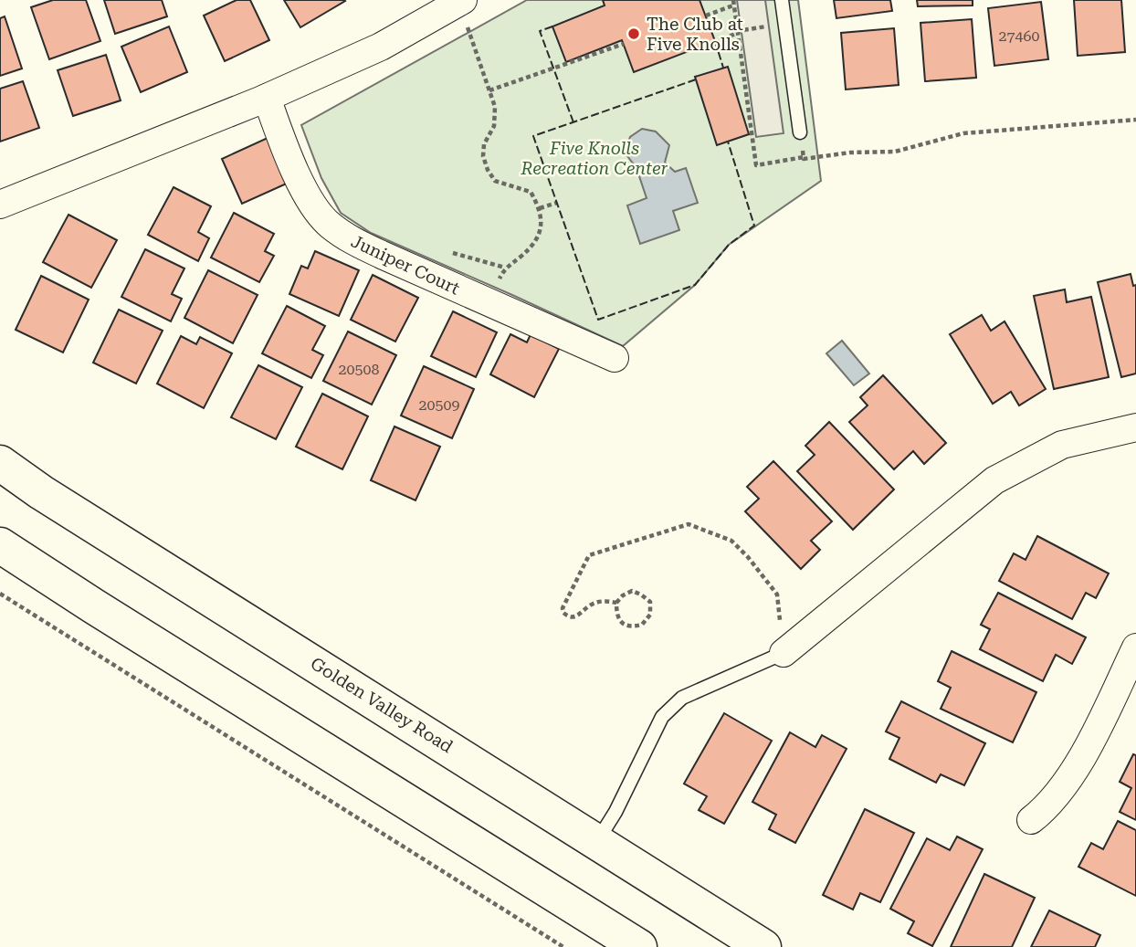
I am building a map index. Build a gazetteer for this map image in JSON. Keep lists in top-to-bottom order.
{
  "streets": {
    "main road": ["Golden Valley Road"],
    "street": ["Juniper Court"]
  },
  "parks": ["Five Knolls Recreation Center"],
  "places": ["The Club at Five Knolls"],
  "house_numbers": ["27460", "20508", "20509"]
}
